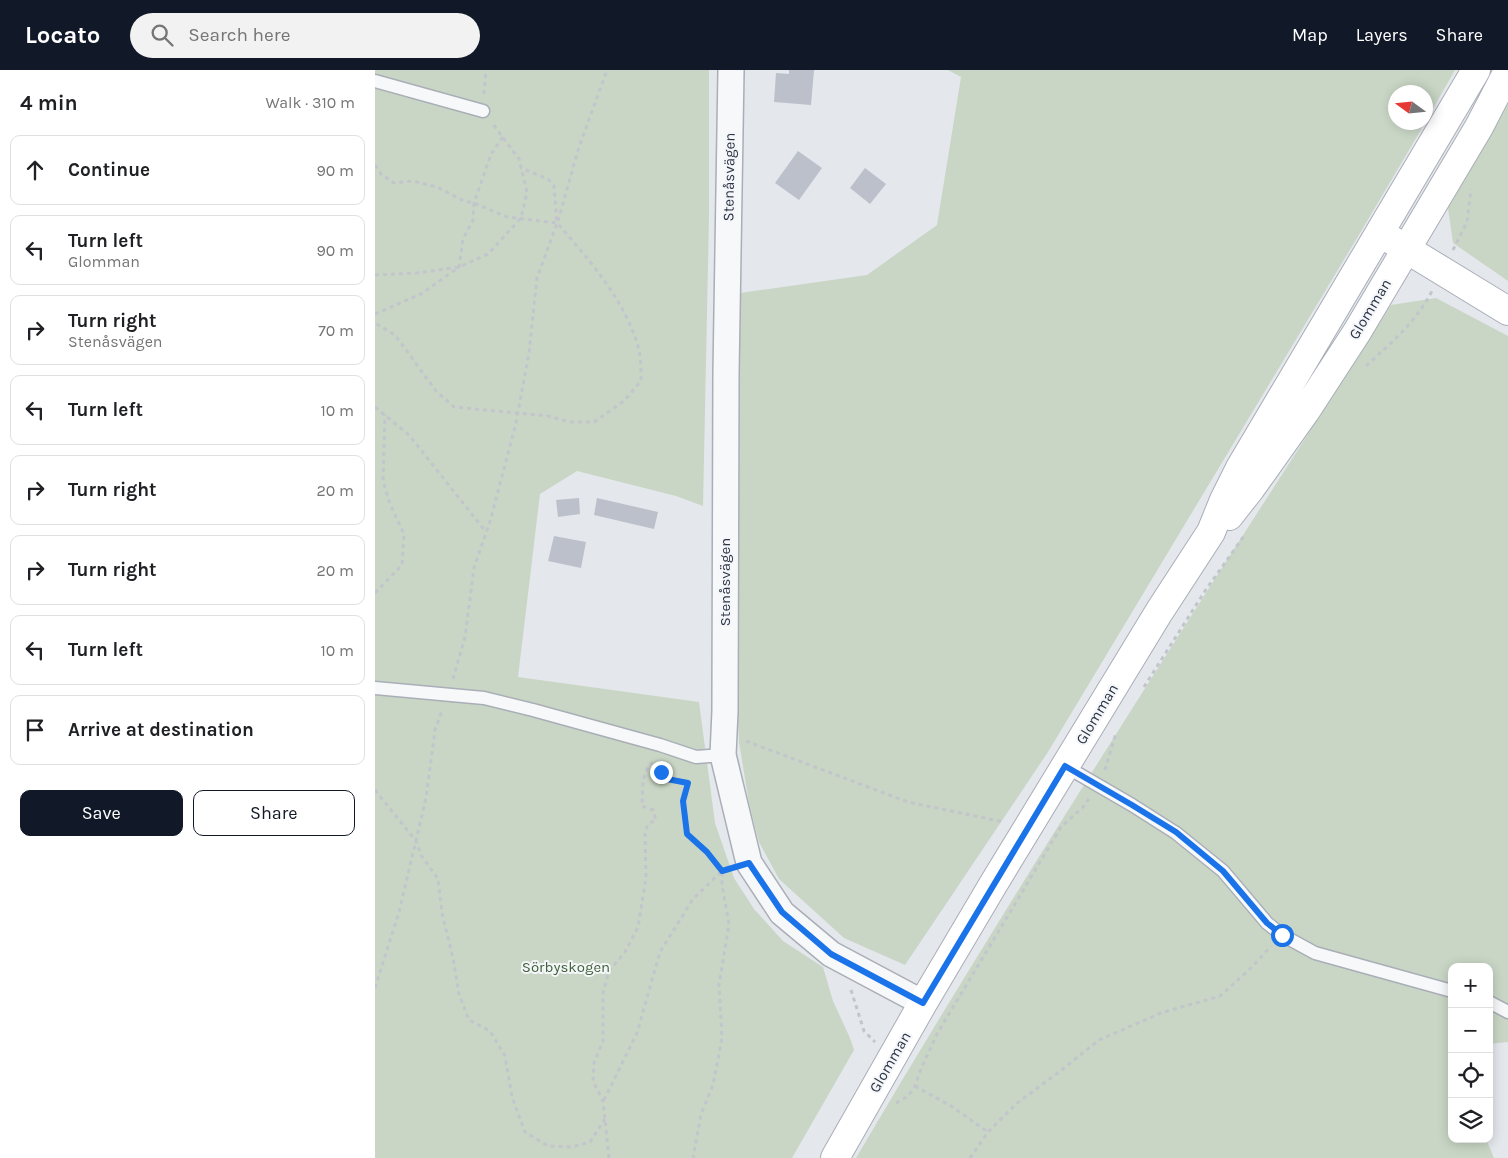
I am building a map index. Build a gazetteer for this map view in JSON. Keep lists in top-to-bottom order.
{
  "streets": {
    "main road": ["Glomman"],
    "street": ["Stenåsvägen"]
  },
  "crossings": [
    ["Stenåsvägen", "Glomman"]
  ],
  "parks": ["Sörbyskogen"],
  "north": "left",
  "page": {
    "header": "Locato",
    "search": "Search here",
    "nav": ["Map", "Layers", "Share"],
    "heading": ["4 min", "Walk · 310 m"],
    "list": [
      ["Continue", "90 m"],
      ["Turn left", "Glomman", "90 m"],
      ["Turn right", "Stenåsvägen", "70 m"],
      ["Turn left", "10 m"],
      ["Turn right", "20 m"],
      ["Turn right", "20 m"],
      ["Turn left", "10 m"],
      "Arrive at destination"
    ],
    "buttons": ["Save", "Share"],
    "map_buttons": ["+", "−"]
  }
}
